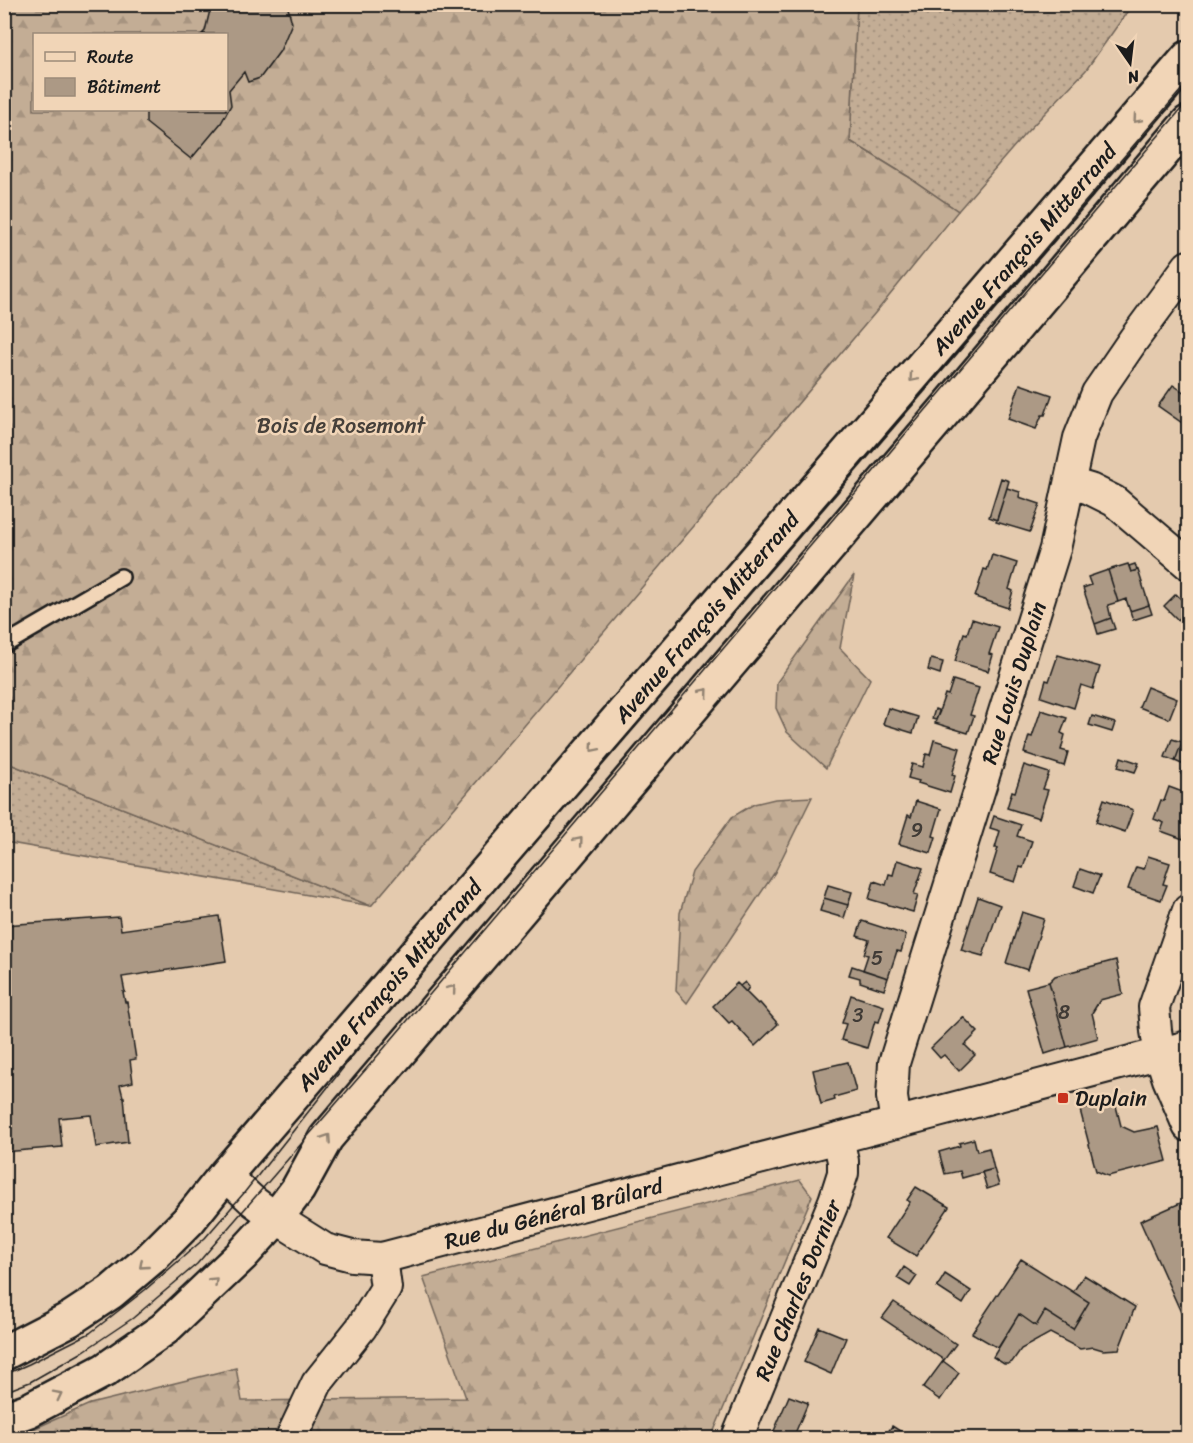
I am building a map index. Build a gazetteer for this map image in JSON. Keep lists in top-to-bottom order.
{
  "streets": {
    "main road": ["Avenue François Mitterrand"],
    "street": ["Rue Louis Duplain", "Rue du Général Brûlard", "Rue Charles Dornier"]
  },
  "crossings": [
    ["Avenue François Mitterrand", "Rue du Général Brûlard"],
    ["Rue Louis Duplain", "Rue du Général Brûlard"],
    ["Rue du Général Brûlard", "Rue Charles Dornier"]
  ],
  "parks": ["Bois de Rosemont"],
  "places": {
    "transit": ["Duplain"]
  },
  "house_numbers": [
    "9",
    "5",
    "8",
    "3"
  ],
  "legend": ["Route", "Bâtiment"],
  "north": "bottom"
}
